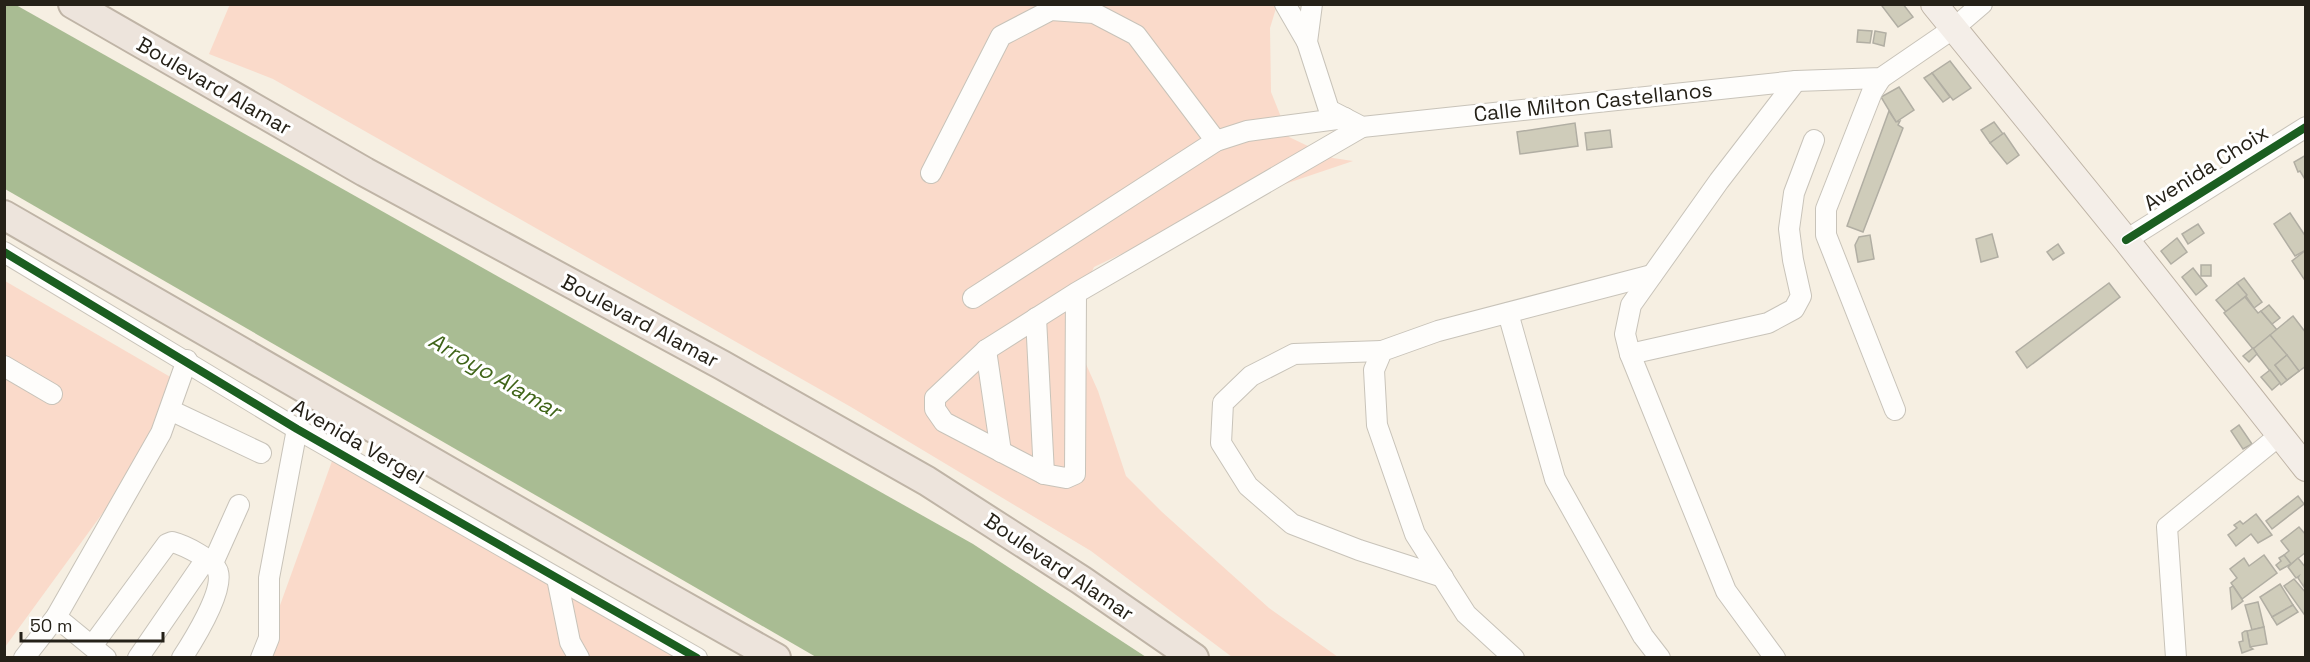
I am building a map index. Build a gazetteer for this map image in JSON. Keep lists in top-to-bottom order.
{
  "streets": {
    "highway": ["Boulevard Alamar"],
    "street": ["Calle Milton Castellanos", "Avenida Choix", "Avenida Vergel"]
  },
  "water": ["Arroyo Alamar"],
  "scale_bar": "50 m"
}
